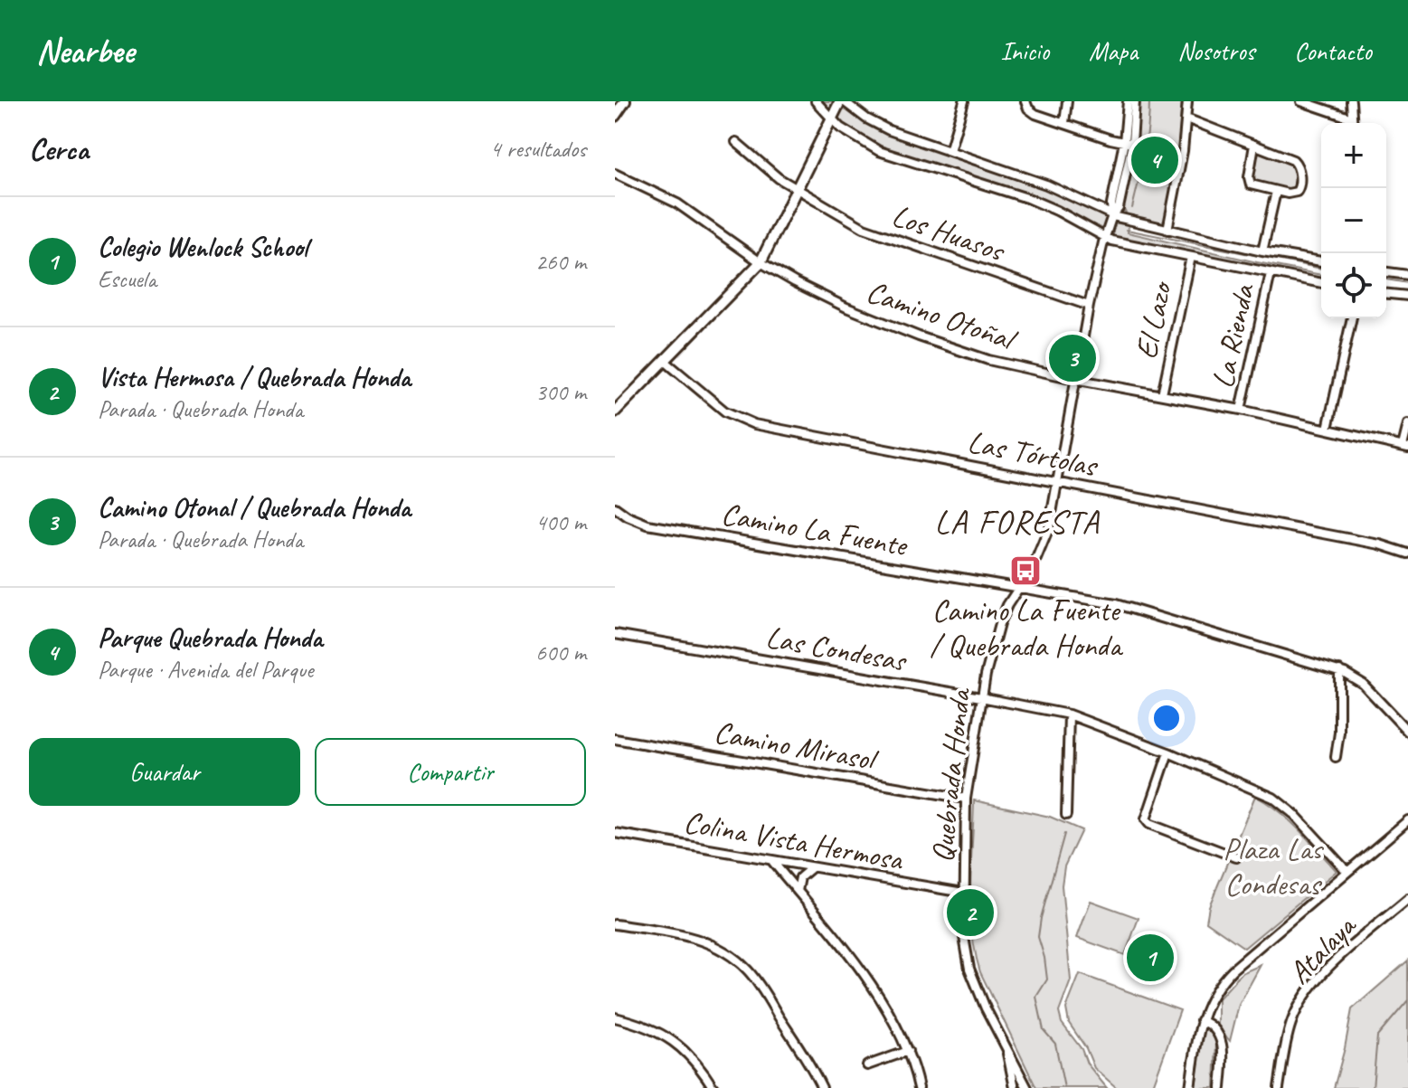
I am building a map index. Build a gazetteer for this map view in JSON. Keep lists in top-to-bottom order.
{
  "streets": {
    "street": [
      "Los Huasos",
      "Camino Otoñal",
      "El Lazo",
      "La Rienda",
      "Las Tórtolas",
      "Camino La Fuente",
      "Las Condesas",
      "Camino Mirasol",
      "Quebrada Honda",
      "Colina Vista Hermosa",
      "Atalaya"
    ]
  },
  "crossings": [
    ["Los Huasos", "Quebrada Honda"],
    ["Camino Otoñal", "El Lazo"],
    ["Camino Otoñal", "La Rienda"],
    ["Camino Otoñal", "Quebrada Honda"],
    ["Las Tórtolas", "Quebrada Honda"],
    ["Camino La Fuente", "Quebrada Honda"],
    ["Las Condesas", "Quebrada Honda"],
    ["Camino Mirasol", "Quebrada Honda"],
    ["Quebrada Honda", "Colina Vista Hermosa"]
  ],
  "districts": ["LA FORESTA"],
  "parks": ["Plaza Las Condesas"],
  "places": {
    "bus stop": ["Camino La Fuente / Quebrada Honda"]
  },
  "page": {
    "header": "Nearbee",
    "nav": [
      "Inicio",
      "Mapa",
      "Nosotros",
      "Contacto"
    ],
    "heading": ["Cerca", "4 resultados"],
    "map_buttons": ["+", "−"],
    "pins": [
      "4",
      "3",
      "2",
      "1"
    ],
    "list": [
      {
        "mark": "1",
        "name": "Colegio Wenlock School",
        "note": "Escuela",
        "value": "260 m"
      },
      {
        "mark": "2",
        "name": "Vista Hermosa / Quebrada Honda",
        "note": "Parada · Quebrada Honda",
        "value": "300 m"
      },
      {
        "mark": "3",
        "name": "Camino Otonal / Quebrada Honda",
        "note": "Parada · Quebrada Honda",
        "value": "400 m"
      },
      {
        "mark": "4",
        "name": "Parque Quebrada Honda",
        "note": "Parque · Avenida del Parque",
        "value": "600 m"
      }
    ],
    "buttons": ["Guardar", "Compartir"]
  }
}
